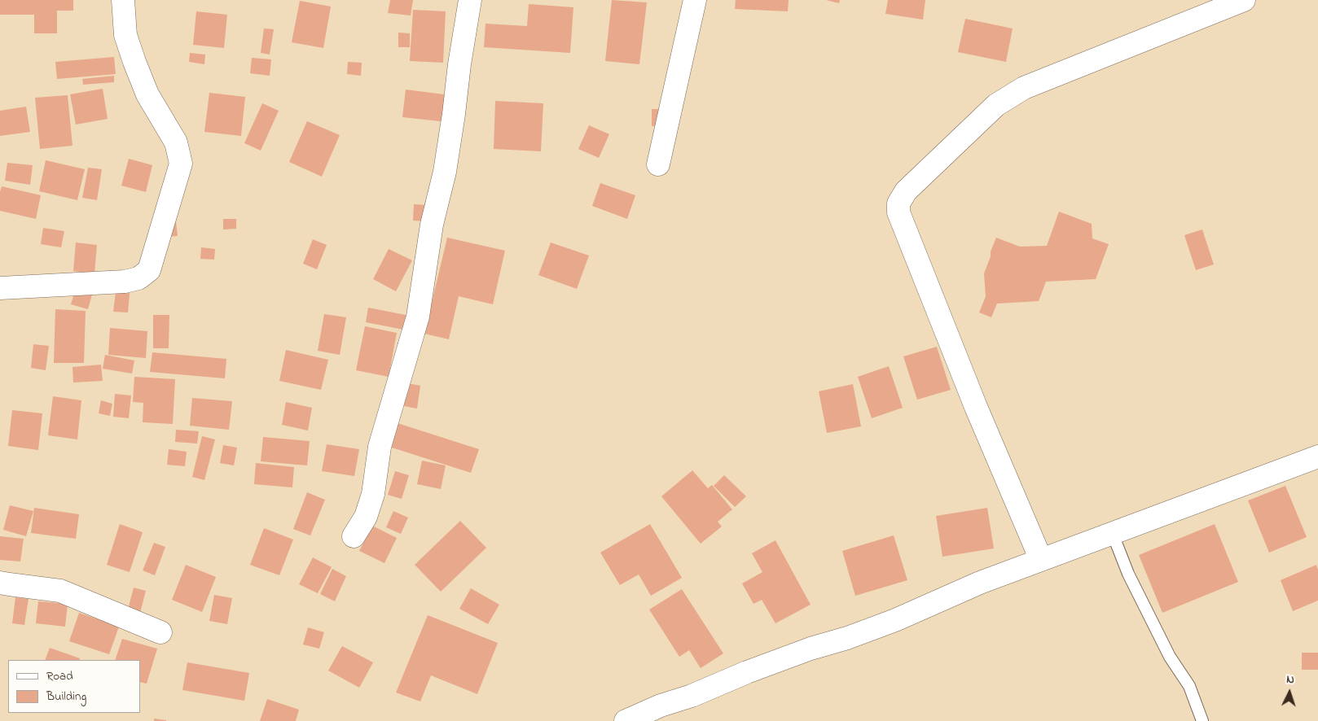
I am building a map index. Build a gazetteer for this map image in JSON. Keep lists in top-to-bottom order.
{
  "legend": ["Road", "Building"],
  "north": "top"
}
